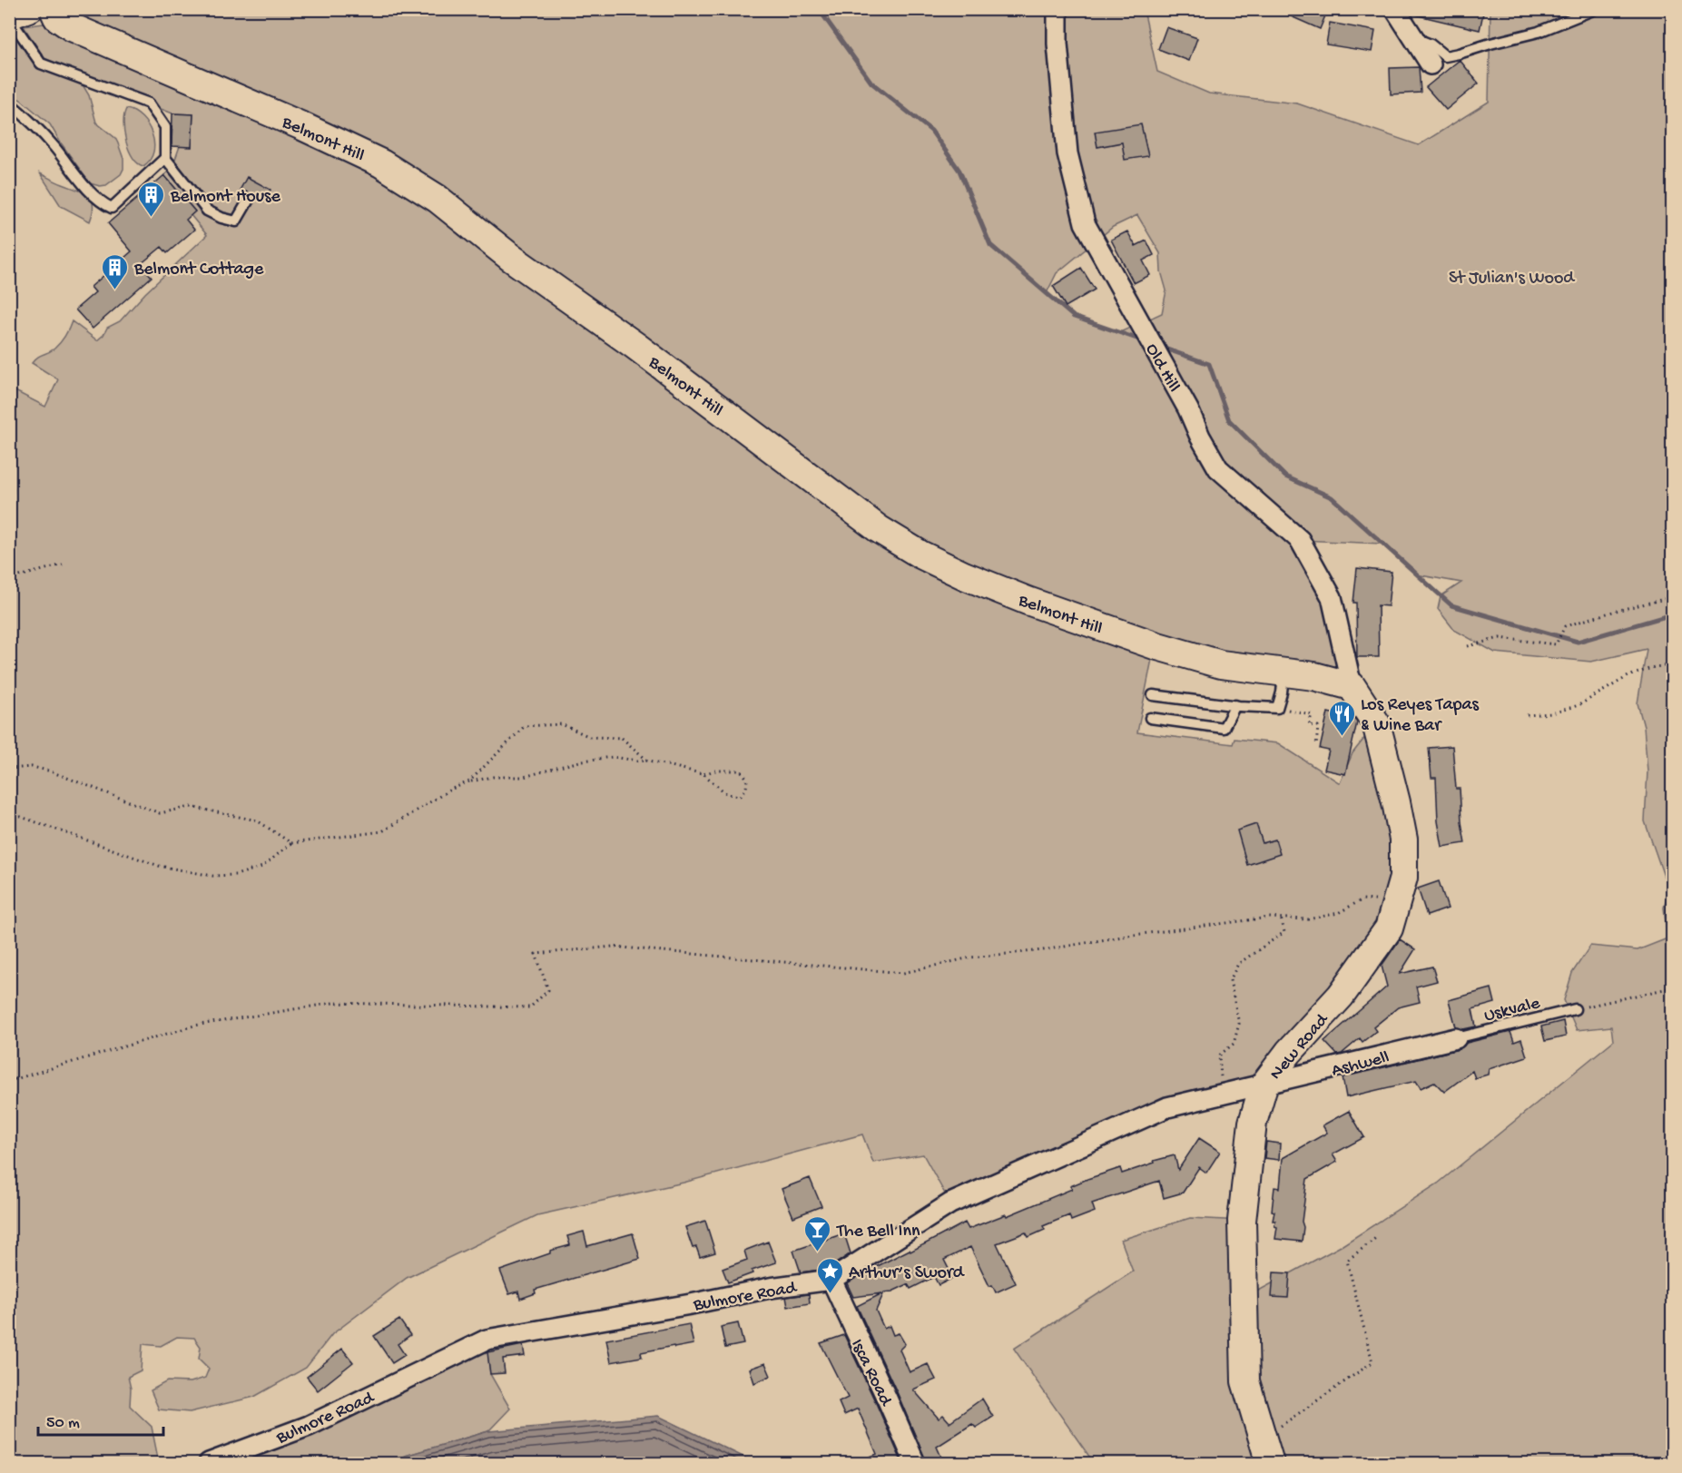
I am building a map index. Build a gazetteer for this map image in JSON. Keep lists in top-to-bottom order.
{
  "streets": {
    "main road": ["Belmont Hill", "New Road"],
    "street": [
      "Old Hill",
      "Ashwell",
      "Bulmore Road",
      "Isca Road"
    ],
    "lane": ["Uskvale"]
  },
  "crossings": [
    ["Belmont Hill", "Old Hill"],
    ["Belmont Hill", "New Road"],
    ["Old Hill", "New Road"],
    ["Uskvale", "Ashwell"],
    ["New Road", "Ashwell"],
    ["New Road", "Bulmore Road"],
    ["Ashwell", "Bulmore Road"],
    ["Bulmore Road", "Isca Road"]
  ],
  "parks": ["St Julian's Wood"],
  "places": {
    "building": ["Belmont House", "Belmont Cottage"],
    "restaurant": ["Los Reyes Tapas & Wine Bar"],
    "bar": ["The Bell Inn"],
    "place": ["Arthur’s Sword"]
  },
  "scale_bar": "50 m"
}
